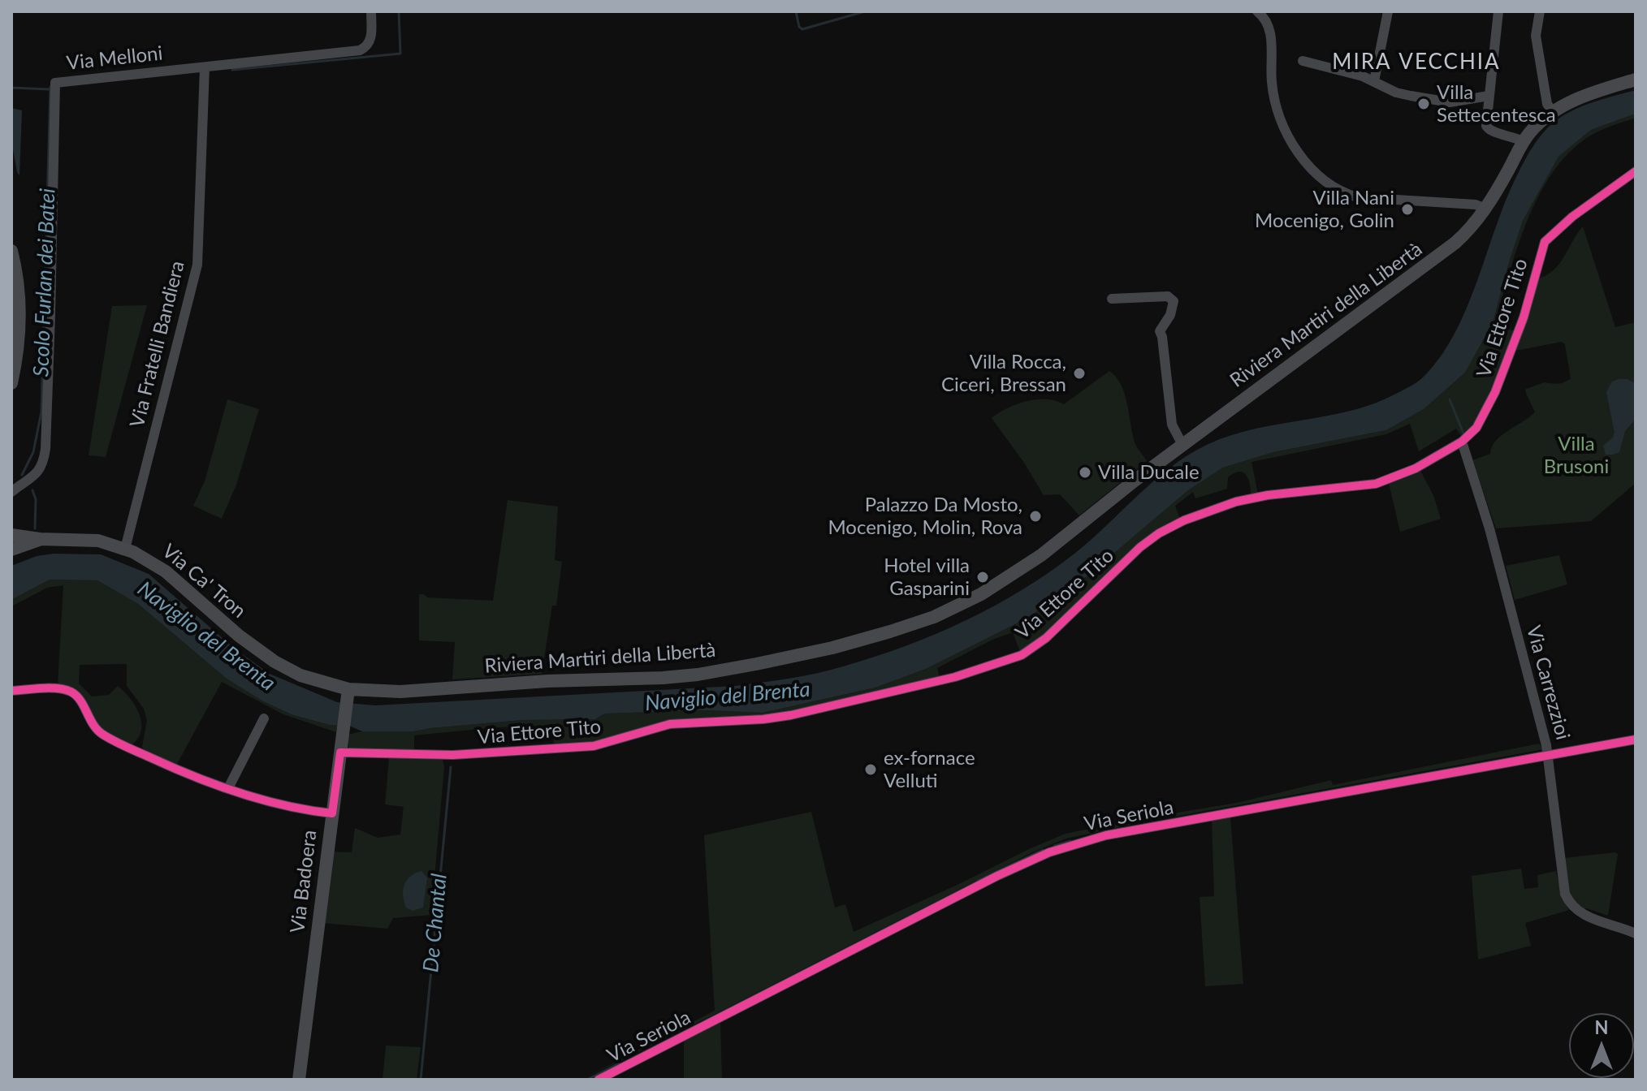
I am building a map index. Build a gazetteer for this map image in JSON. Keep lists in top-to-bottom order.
{
  "streets": {
    "main road": ["Riviera Martiri della Libertà", "Via Ca' Tron", "Via Badoera"],
    "street": [
      "Via Melloni",
      "Via Ettore Tito",
      "Via Fratelli Bandiera",
      "Via Carrezzioi",
      "Via Seriola"
    ]
  },
  "crossings": [
    ["Via Melloni", "Via Fratelli Bandiera"],
    ["Riviera Martiri della Libertà", "Via Ca' Tron"],
    ["Riviera Martiri della Libertà", "Via Badoera"],
    ["Via Ettore Tito", "Via Carrezzioi"],
    ["Via Ettore Tito", "Via Badoera"],
    ["Via Fratelli Bandiera", "Via Ca' Tron"],
    ["Via Ca' Tron", "Via Badoera"],
    ["Via Carrezzioi", "Via Seriola"]
  ],
  "districts": ["MIRA VECCHIA"],
  "water": ["Scolo Furlan dei Batei", "Naviglio del Brenta", "De Chantal"],
  "parks": ["Villa Brusoni"],
  "places": [
    "Villa Settecentesca",
    "Villa Nani Mocenigo, Golin",
    "Villa Rocca, Ciceri, Bressan",
    "Villa Ducale",
    "Palazzo Da Mosto, Mocenigo, Molin, Rova",
    "Hotel villa Gasparini",
    "ex-fornace Velluti"
  ],
  "north": "top"
}
